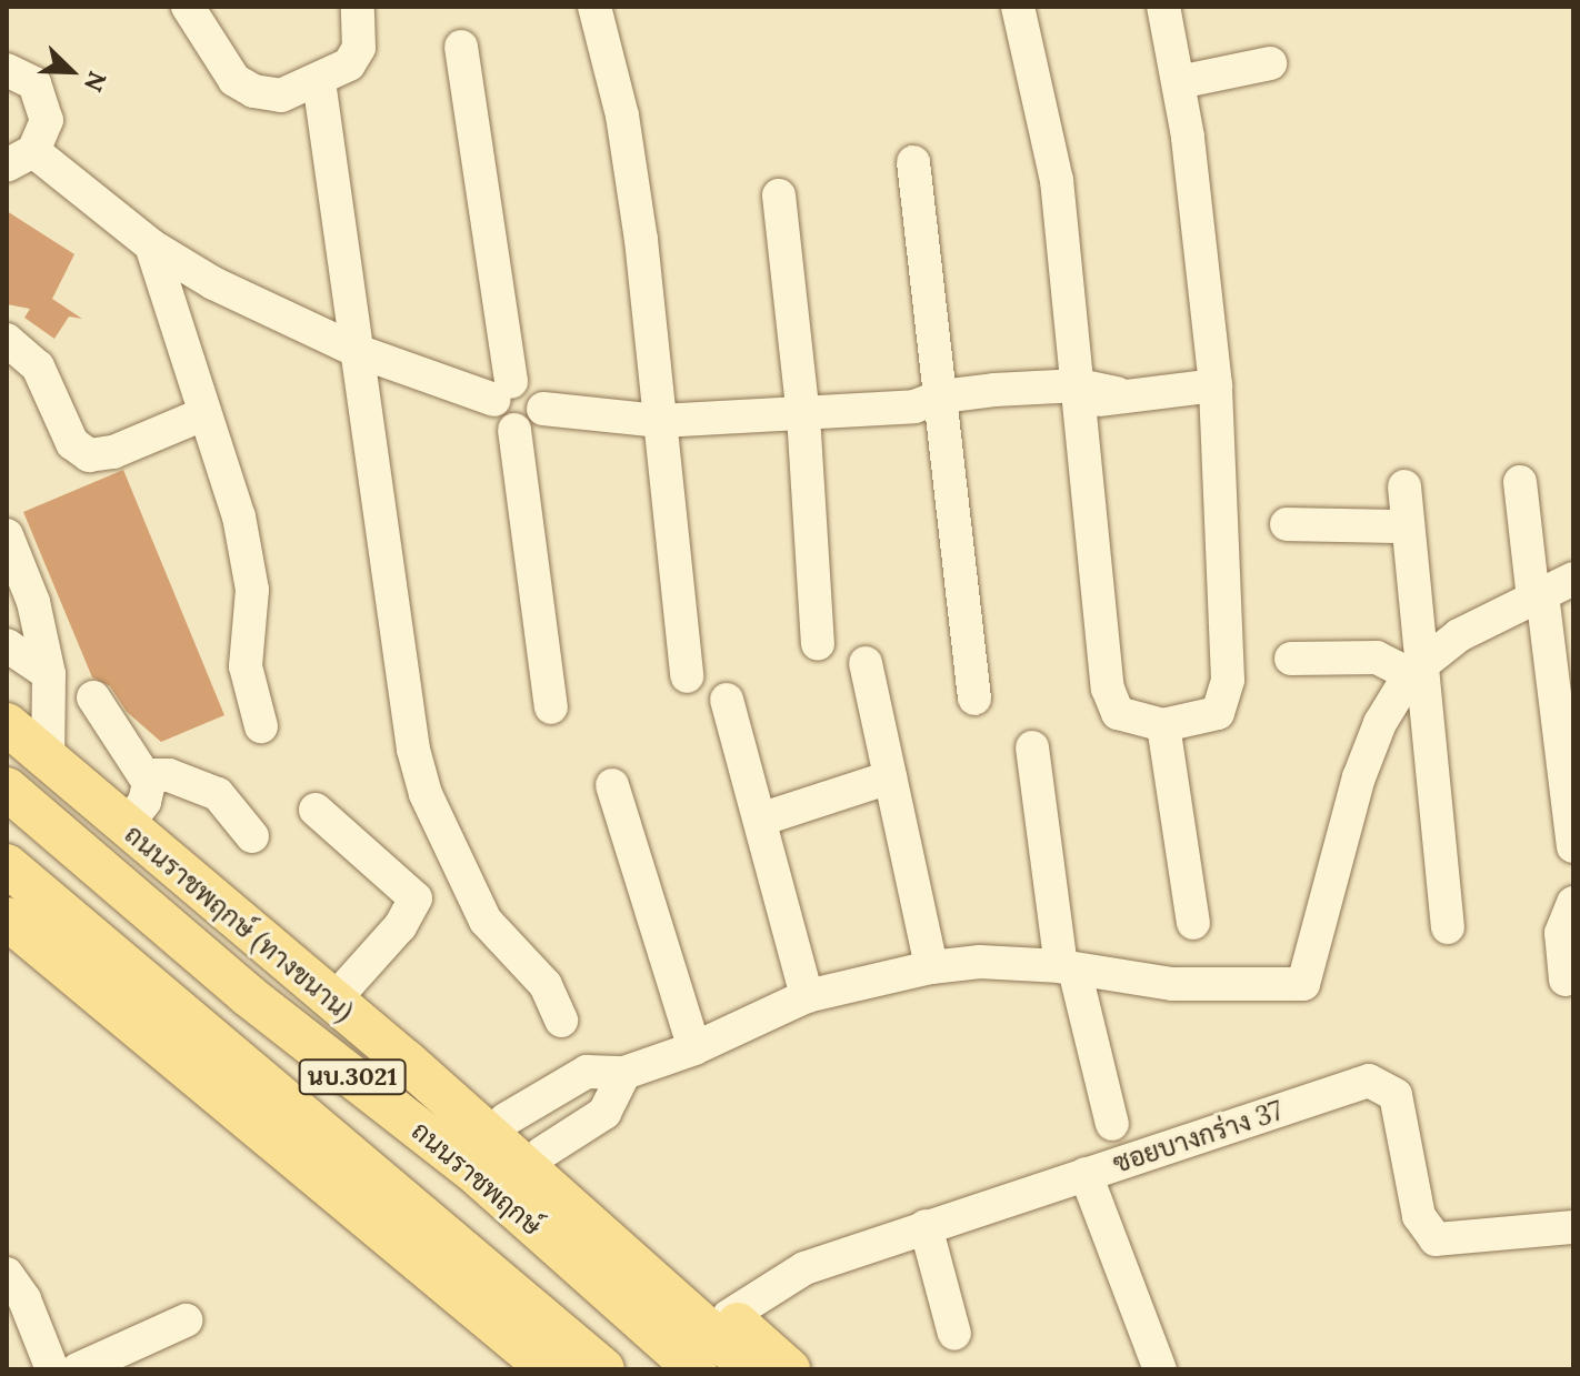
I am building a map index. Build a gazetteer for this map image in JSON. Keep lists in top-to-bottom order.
{
  "streets": {
    "main road": ["ถนนราชพฤกษ์ (ทางขนาน)", "นบ.3021", "ถนนราชพฤกษ์"],
    "street": ["ซอยบางกร่าง 37"]
  },
  "north": "bottom right"
}
